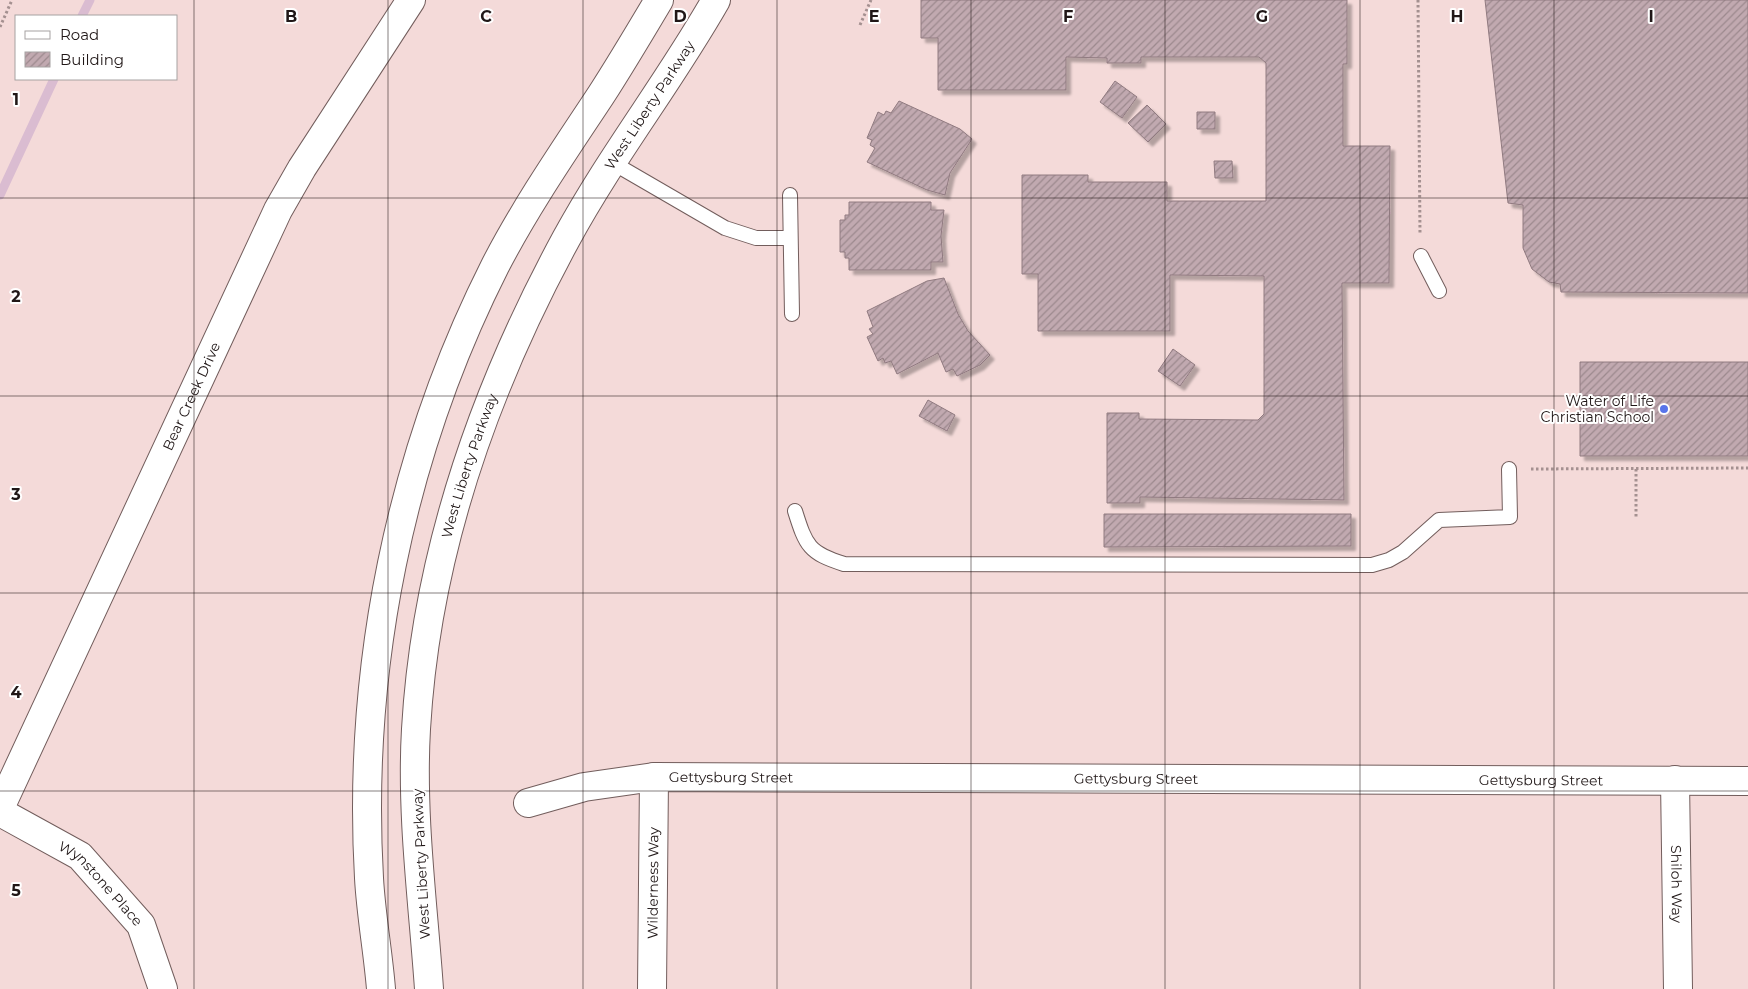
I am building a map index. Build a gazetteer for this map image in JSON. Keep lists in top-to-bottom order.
{
  "streets": {
    "street": [
      "West Liberty Parkway",
      "Bear Creek Drive",
      "Gettysburg Street",
      "Wilderness Way",
      "Shiloh Way",
      "Wynstone Place"
    ]
  },
  "crossings": [
    ["Bear Creek Drive", "Wynstone Place"],
    ["Gettysburg Street", "Wilderness Way"],
    ["Gettysburg Street", "Shiloh Way"]
  ],
  "places": ["Water of Life Christian School"],
  "legend": ["Road", "Building"],
  "grid": {
    "columns": [
      "B",
      "C",
      "D",
      "E",
      "F",
      "G",
      "H",
      "I"
    ],
    "rows": [
      "1",
      "2",
      "3",
      "4",
      "5"
    ]
  }
}
